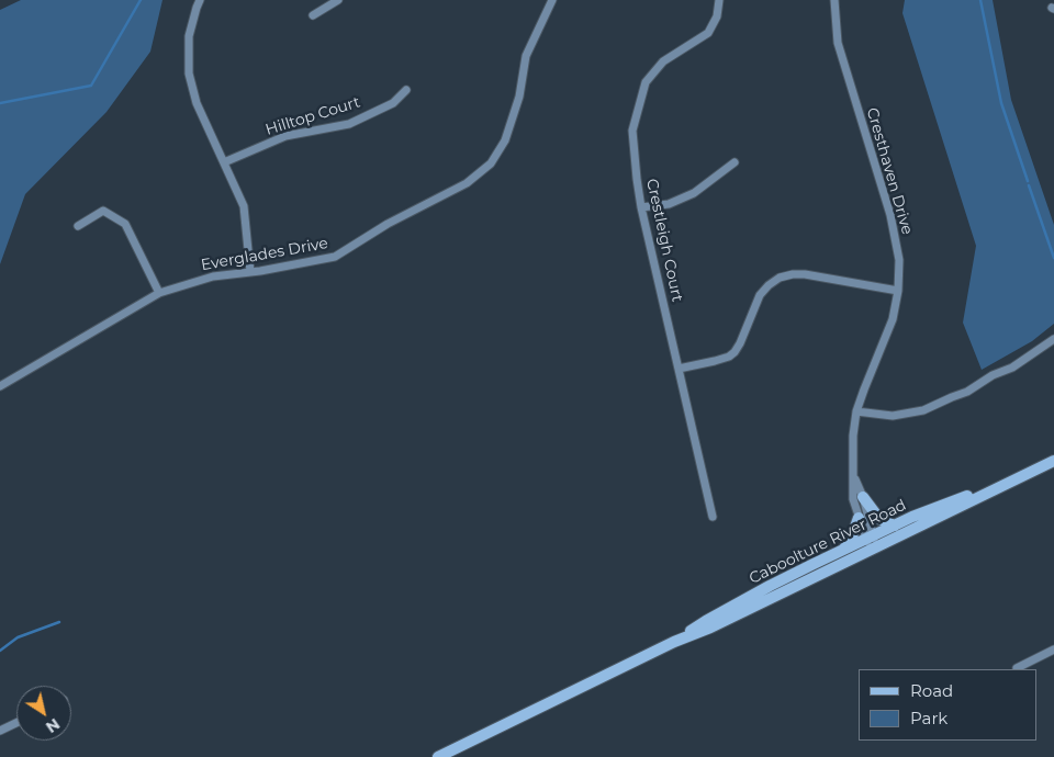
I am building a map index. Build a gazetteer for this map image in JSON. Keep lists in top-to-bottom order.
{
  "streets": {
    "main road": ["Caboolture River Road"],
    "street": [
      "Hilltop Court",
      "Cresthaven Drive",
      "Crestleigh Court",
      "Everglades Drive"
    ]
  },
  "crossings": [
    ["Cresthaven Drive", "Caboolture River Road"]
  ],
  "legend": ["Road", "Park"],
  "north": "bottom right"
}
